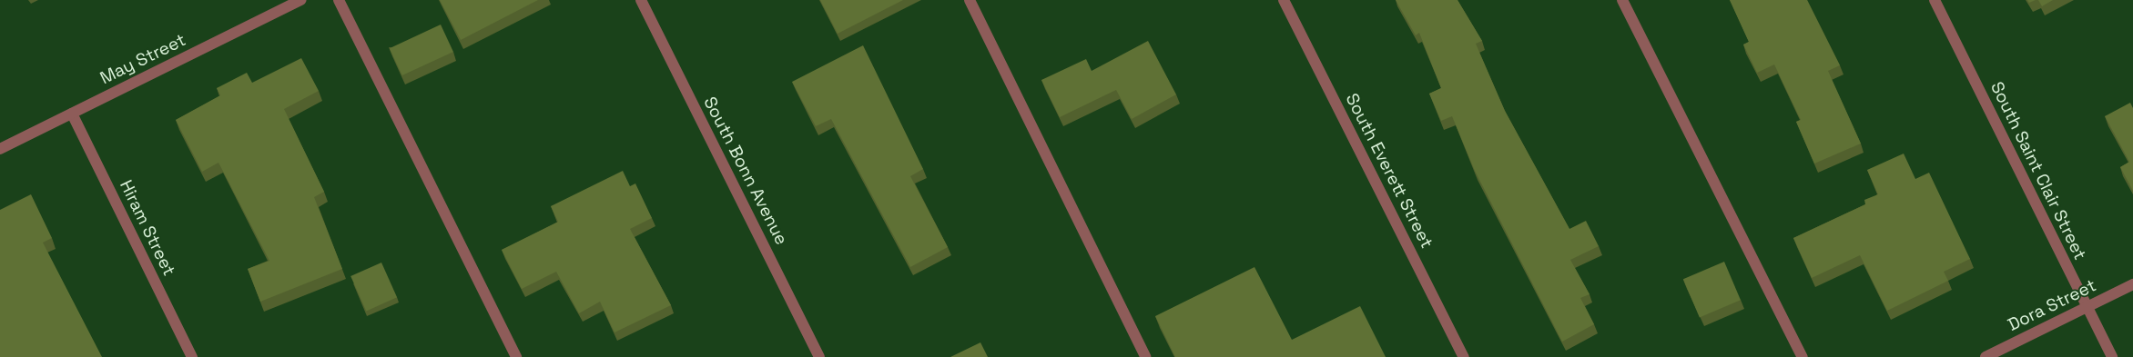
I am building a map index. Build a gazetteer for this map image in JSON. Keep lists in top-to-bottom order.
{
  "streets": {
    "street": [
      "May Street",
      "South Bonn Avenue",
      "South Everett Street",
      "South Saint Clair Street",
      "Hiram Street",
      "Dora Street"
    ]
  },
  "crossings": [
    ["May Street", "Hiram Street"],
    ["South Saint Clair Street", "Dora Street"]
  ]
}
